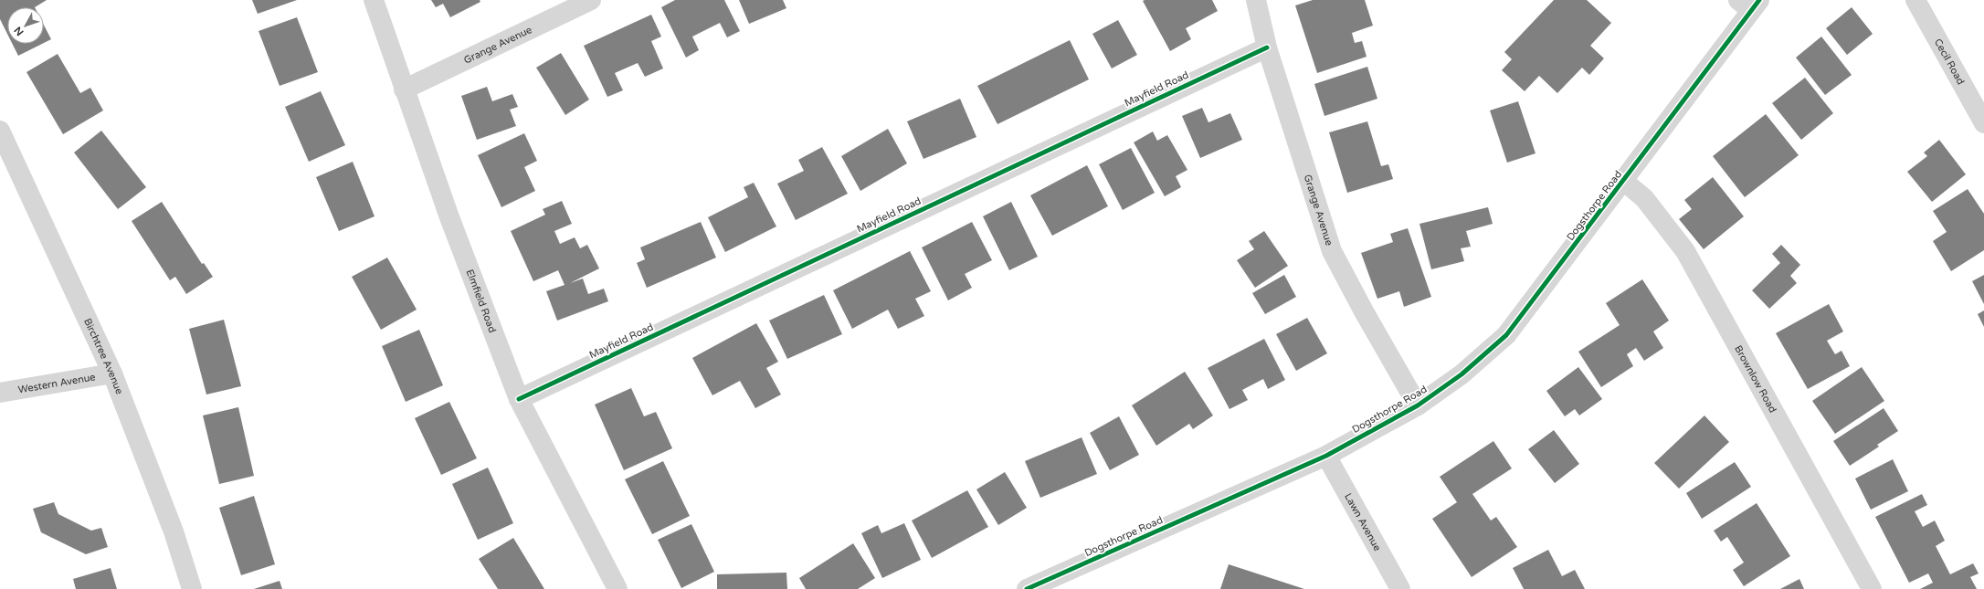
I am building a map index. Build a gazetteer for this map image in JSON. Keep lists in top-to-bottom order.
{
  "streets": {
    "street": [
      "Grange Avenue",
      "Cecil Road",
      "Mayfield Road",
      "Dogsthorpe Road",
      "Elmfield Road",
      "Birchtree Avenue",
      "Brownlow Road",
      "Western Avenue",
      "Lawn Avenue"
    ]
  },
  "crossings": [
    ["Grange Avenue", "Mayfield Road"],
    ["Grange Avenue", "Dogsthorpe Road"],
    ["Grange Avenue", "Elmfield Road"],
    ["Mayfield Road", "Elmfield Road"],
    ["Dogsthorpe Road", "Brownlow Road"],
    ["Dogsthorpe Road", "Lawn Avenue"],
    ["Birchtree Avenue", "Western Avenue"]
  ],
  "north": "bottom left"
}
